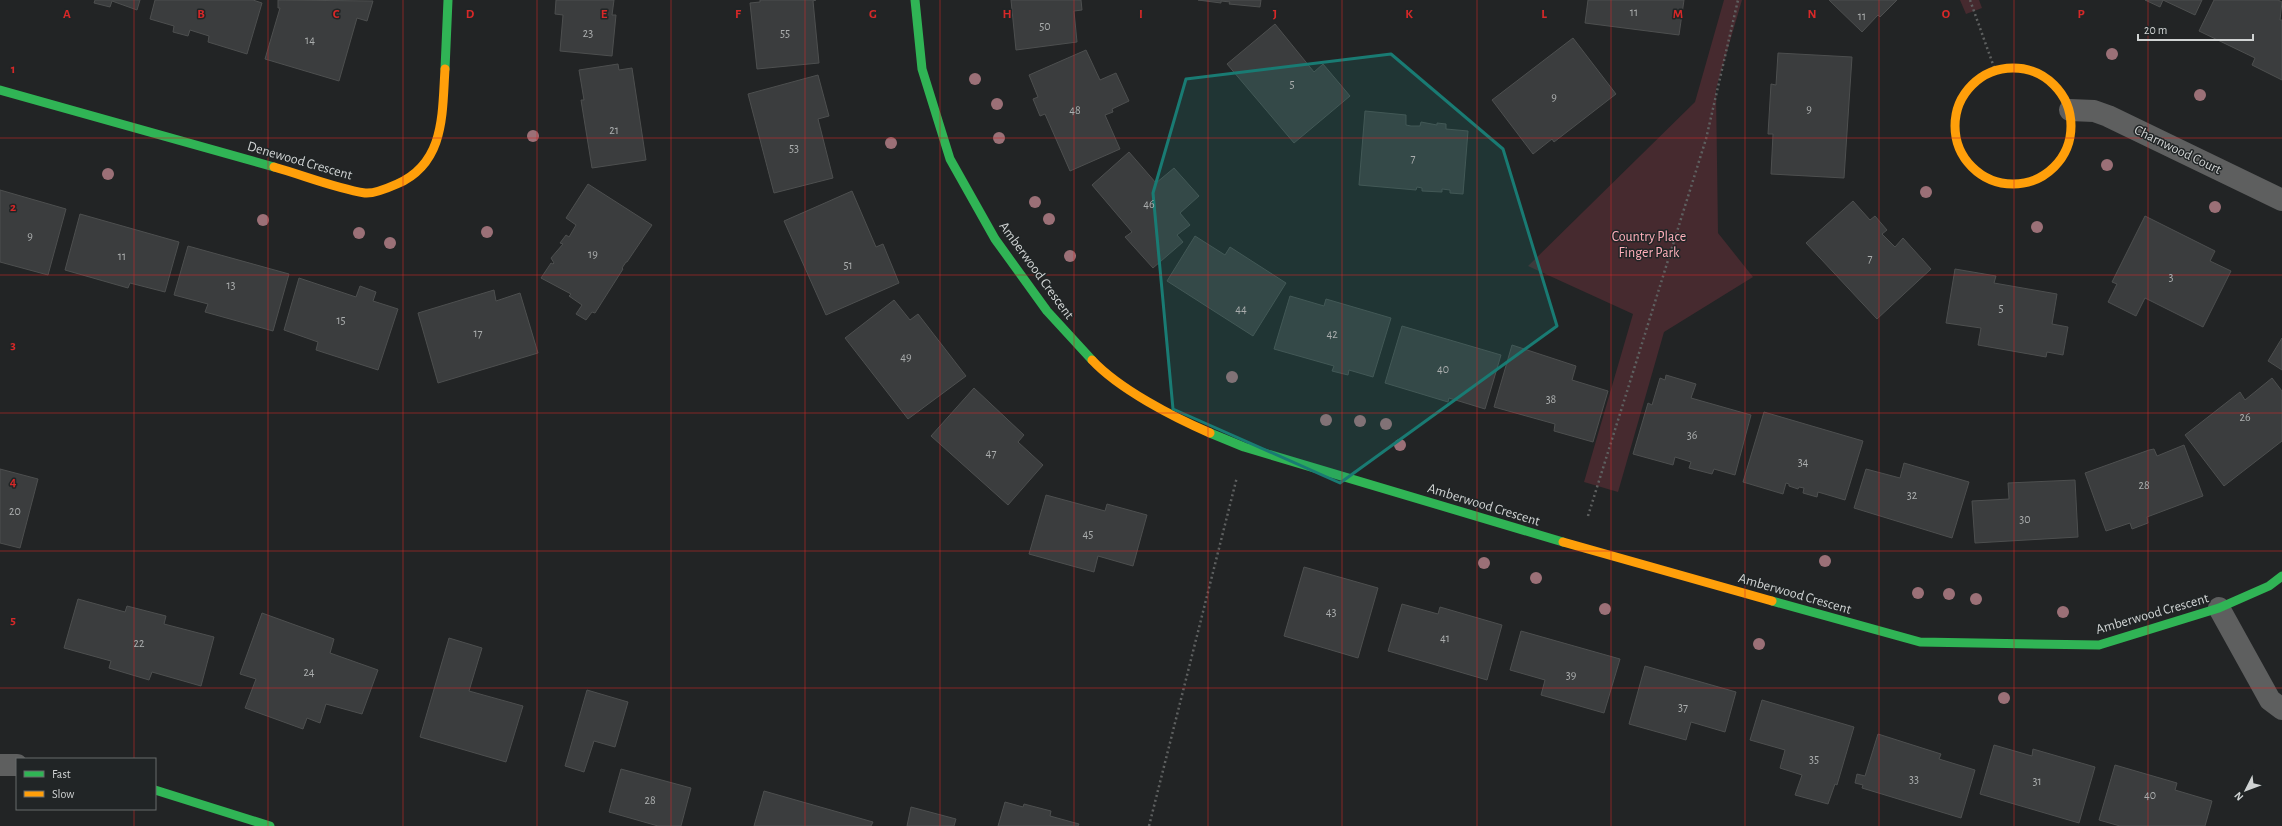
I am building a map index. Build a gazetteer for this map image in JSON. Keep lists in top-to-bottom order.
{
  "streets": {
    "street": ["Charnwood Court", "Denewood Crescent", "Amberwood Crescent"]
  },
  "parks": ["Country Place Finger Park"],
  "house_numbers": [
    "11",
    "11",
    "50",
    "23",
    "55",
    "14",
    "5",
    "9",
    "9",
    "48",
    "21",
    "53",
    "7",
    "46",
    "9",
    "19",
    "11",
    "7",
    "51",
    "3",
    "13",
    "5",
    "44",
    "15",
    "17",
    "42",
    "49",
    "40",
    "38",
    "26",
    "36",
    "47",
    "34",
    "28",
    "32",
    "20",
    "30",
    "45",
    "43",
    "41",
    "22",
    "24",
    "39",
    "37",
    "35",
    "33",
    "31",
    "40",
    "28"
  ],
  "legend": ["Fast", "Slow"],
  "scale_bar": "20 m",
  "north": "bottom left",
  "grid": {
    "columns": [
      "A",
      "B",
      "C",
      "D",
      "E",
      "F",
      "G",
      "H",
      "I",
      "J",
      "K",
      "L",
      "M",
      "N",
      "O",
      "P"
    ],
    "rows": [
      "1",
      "2",
      "3",
      "4",
      "5"
    ]
  }
}
